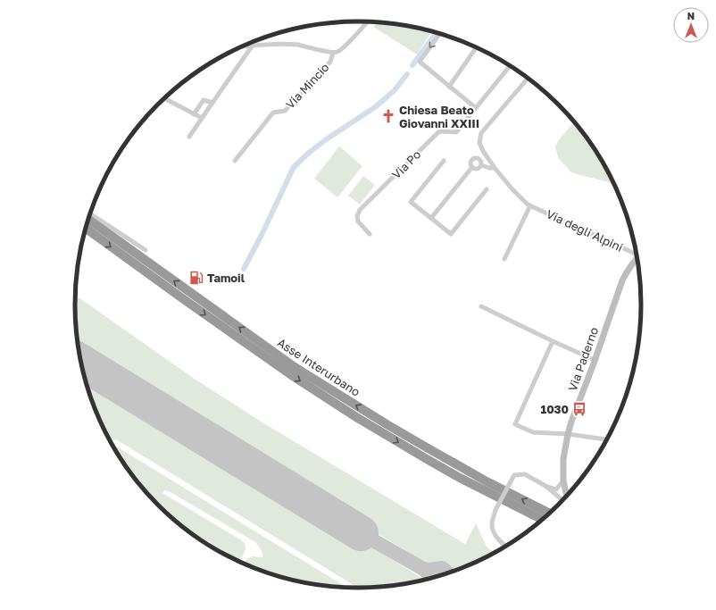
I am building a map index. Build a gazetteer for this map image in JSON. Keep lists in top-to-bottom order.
{
  "streets": {
    "highway": ["Asse Interurbano"],
    "street": [
      "Via Mincio",
      "Via Po",
      "Via degli Alpini",
      "Via Paderno"
    ]
  },
  "places": {
    "church": ["Chiesa Beato Giovanni XXIII"],
    "fuel station": ["Tamoil"],
    "bus stop": ["1030"]
  },
  "north": "top"
}
